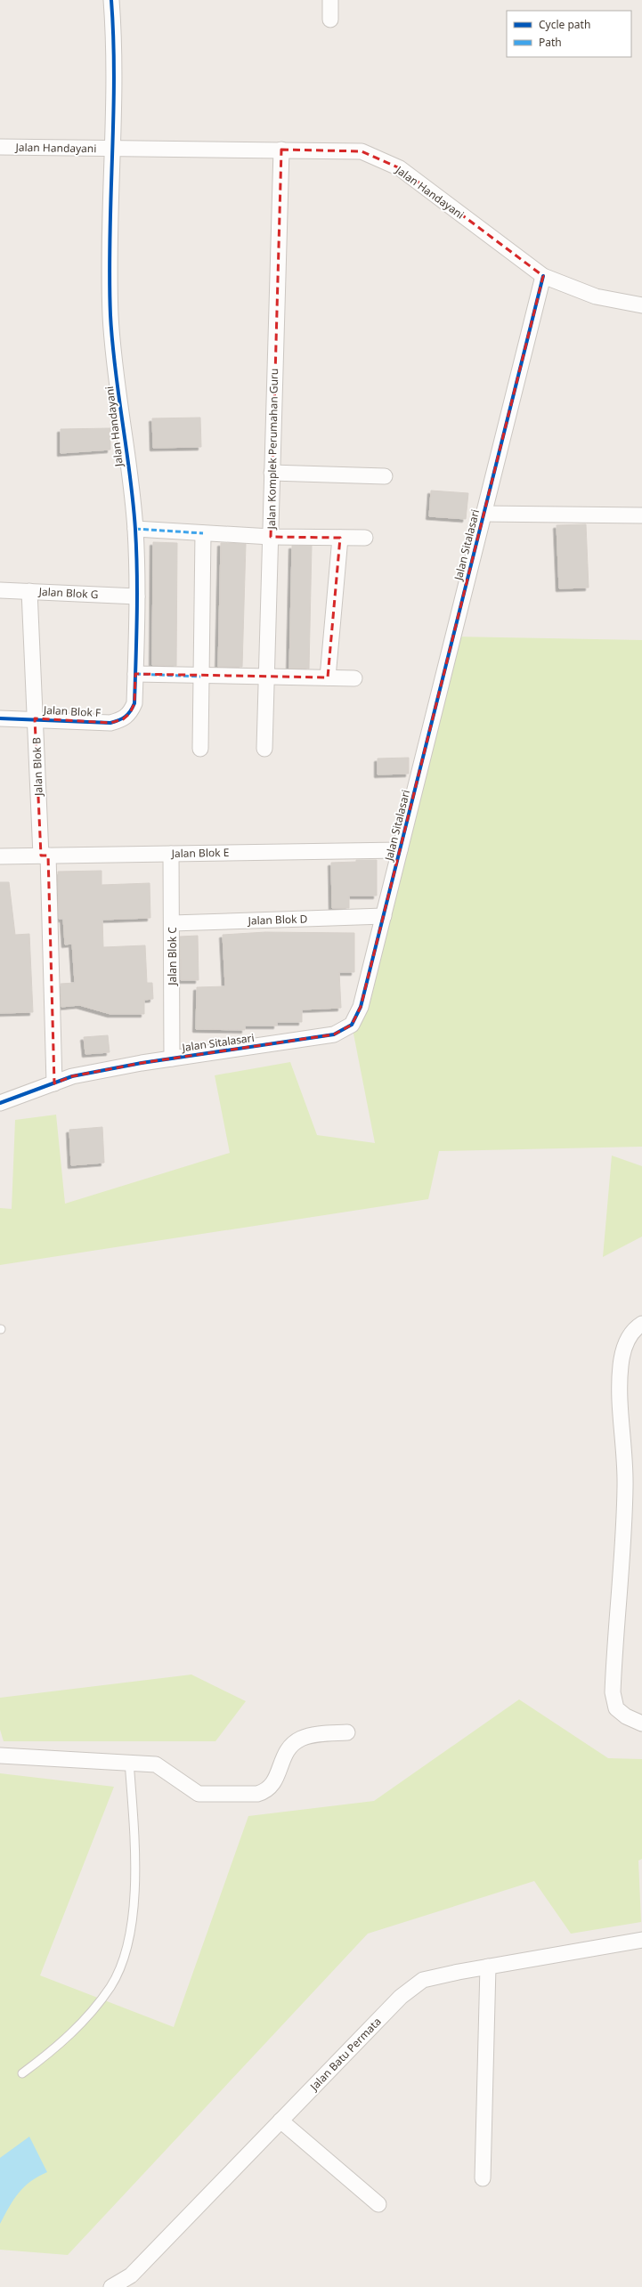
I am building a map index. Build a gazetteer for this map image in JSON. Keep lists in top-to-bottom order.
{
  "streets": {
    "street": [
      "Jalan Handayani",
      "Jalan Komplek Perumahan Guru",
      "Jalan Sitalasari",
      "Jalan Blok G",
      "Jalan Blok F",
      "Jalan Blok B",
      "Jalan Blok E",
      "Jalan Blok D",
      "Jalan Blok C",
      "Jalan Batu Permata"
    ]
  },
  "crossings": [
    ["Jalan Handayani", "Jalan Komplek Perumahan Guru"],
    ["Jalan Handayani", "Jalan Sitalasari"],
    ["Jalan Handayani", "Jalan Blok G"],
    ["Jalan Handayani", "Jalan Blok F"],
    ["Jalan Sitalasari", "Jalan Blok B"],
    ["Jalan Sitalasari", "Jalan Blok E"],
    ["Jalan Sitalasari", "Jalan Blok D"],
    ["Jalan Sitalasari", "Jalan Blok C"],
    ["Jalan Blok G", "Jalan Blok B"],
    ["Jalan Blok F", "Jalan Blok B"],
    ["Jalan Blok B", "Jalan Blok E"],
    ["Jalan Blok E", "Jalan Blok C"],
    ["Jalan Blok D", "Jalan Blok C"]
  ],
  "legend": ["Cycle path", "Path"]
}
